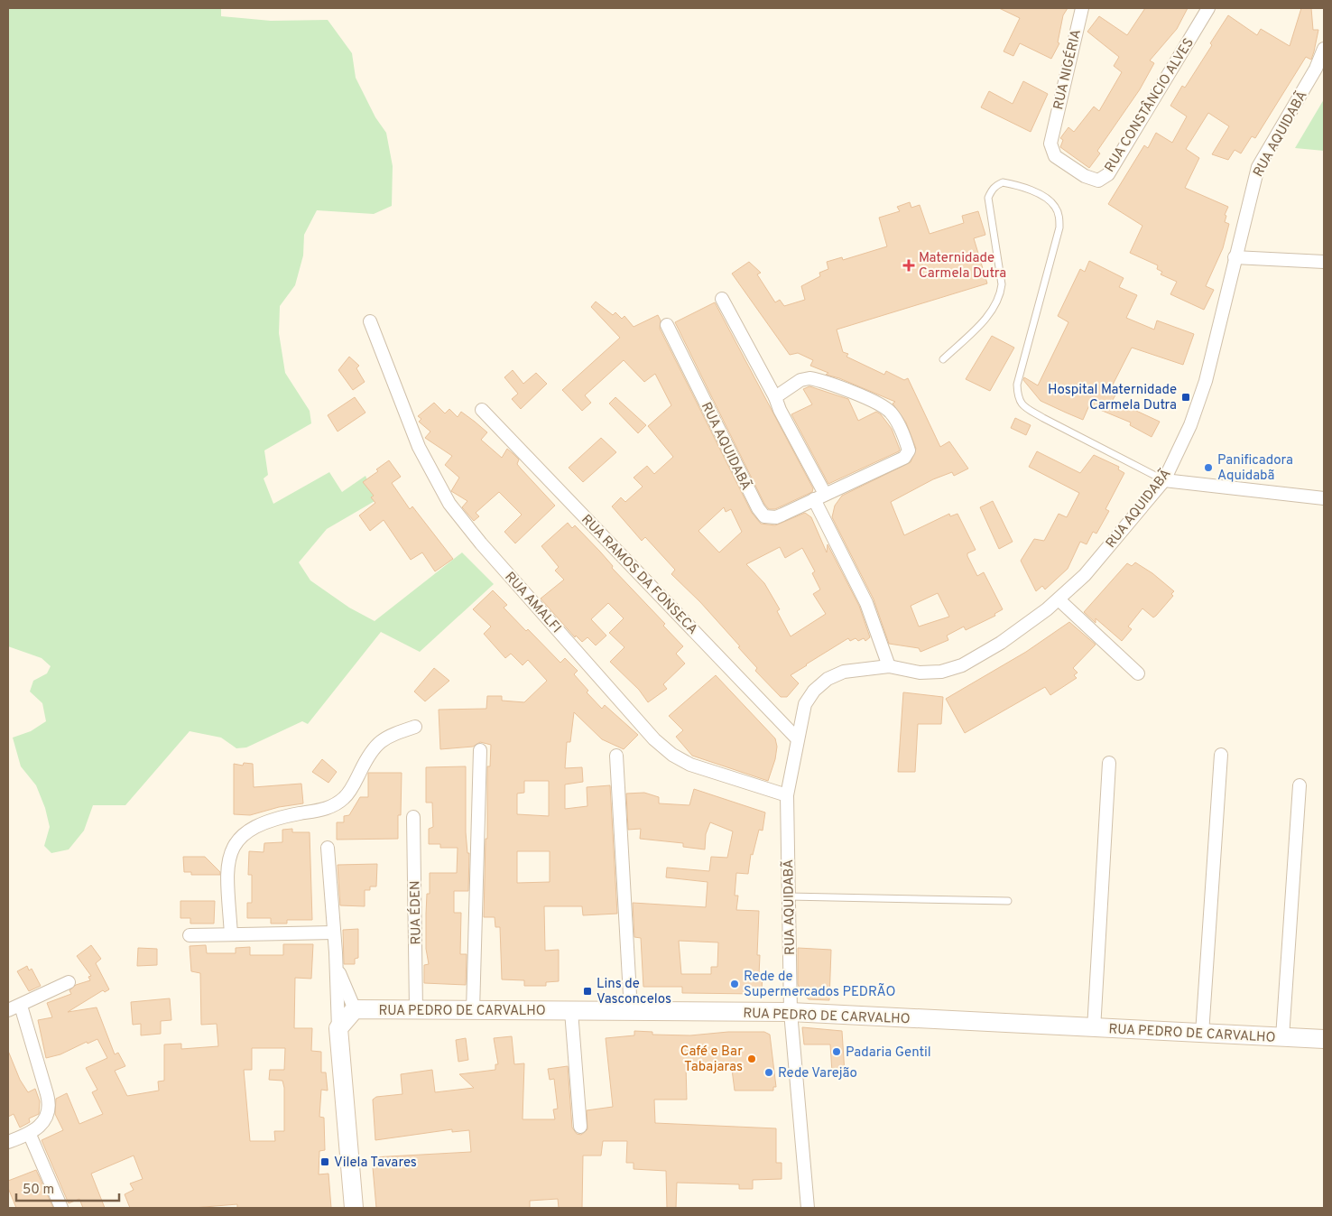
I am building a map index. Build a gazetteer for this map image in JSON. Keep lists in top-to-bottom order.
{
  "streets": {
    "street": [
      "RUA NIGÉRIA",
      "RUA CONSTÂNCIO ALVES",
      "RUA AQUIDABÃ",
      "RUA RAMOS DA FONSECA",
      "RUA AMALFI",
      "RUA ÉDEN",
      "RUA PEDRO DE CARVALHO"
    ]
  },
  "crossings": [
    ["RUA NIGÉRIA", "RUA CONSTÂNCIO ALVES"],
    ["RUA AQUIDABÃ", "RUA RAMOS DA FONSECA"],
    ["RUA AQUIDABÃ", "RUA AMALFI"],
    ["RUA AQUIDABÃ", "RUA PEDRO DE CARVALHO"],
    ["RUA ÉDEN", "RUA PEDRO DE CARVALHO"]
  ],
  "places": {
    "health": ["Maternidade Carmela Dutra"],
    "transit": ["Hospital Maternidade Carmela Dutra", "Lins de Vasconcelos", "Vilela Tavares"],
    "other": [
      "Panificadora Aquidabã",
      "Rede de Supermercados PEDRÃO",
      "Padaria Gentil",
      "Café e Bar Tabajaras",
      "Rede Varejão"
    ]
  },
  "scale_bar": "50 m"
}
